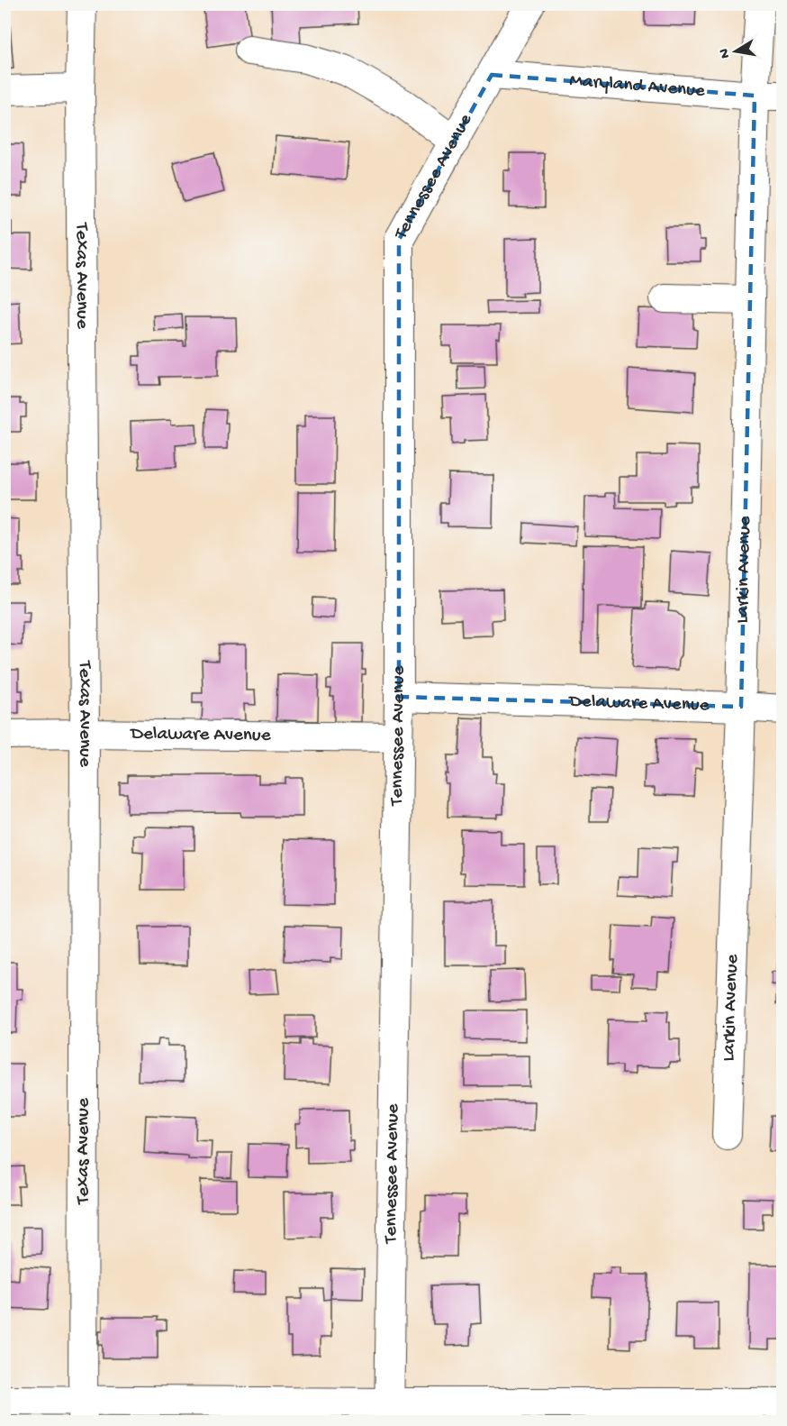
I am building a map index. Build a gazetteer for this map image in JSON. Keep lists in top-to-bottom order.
{
  "streets": {
    "street": [
      "Maryland Avenue",
      "Tennessee Avenue",
      "Texas Avenue",
      "Larkin Avenue",
      "Delaware Avenue"
    ]
  },
  "crossings": [
    ["Maryland Avenue", "Tennessee Avenue"],
    ["Maryland Avenue", "Larkin Avenue"],
    ["Tennessee Avenue", "Delaware Avenue"],
    ["Texas Avenue", "Delaware Avenue"],
    ["Larkin Avenue", "Delaware Avenue"]
  ],
  "north": "left"
}
